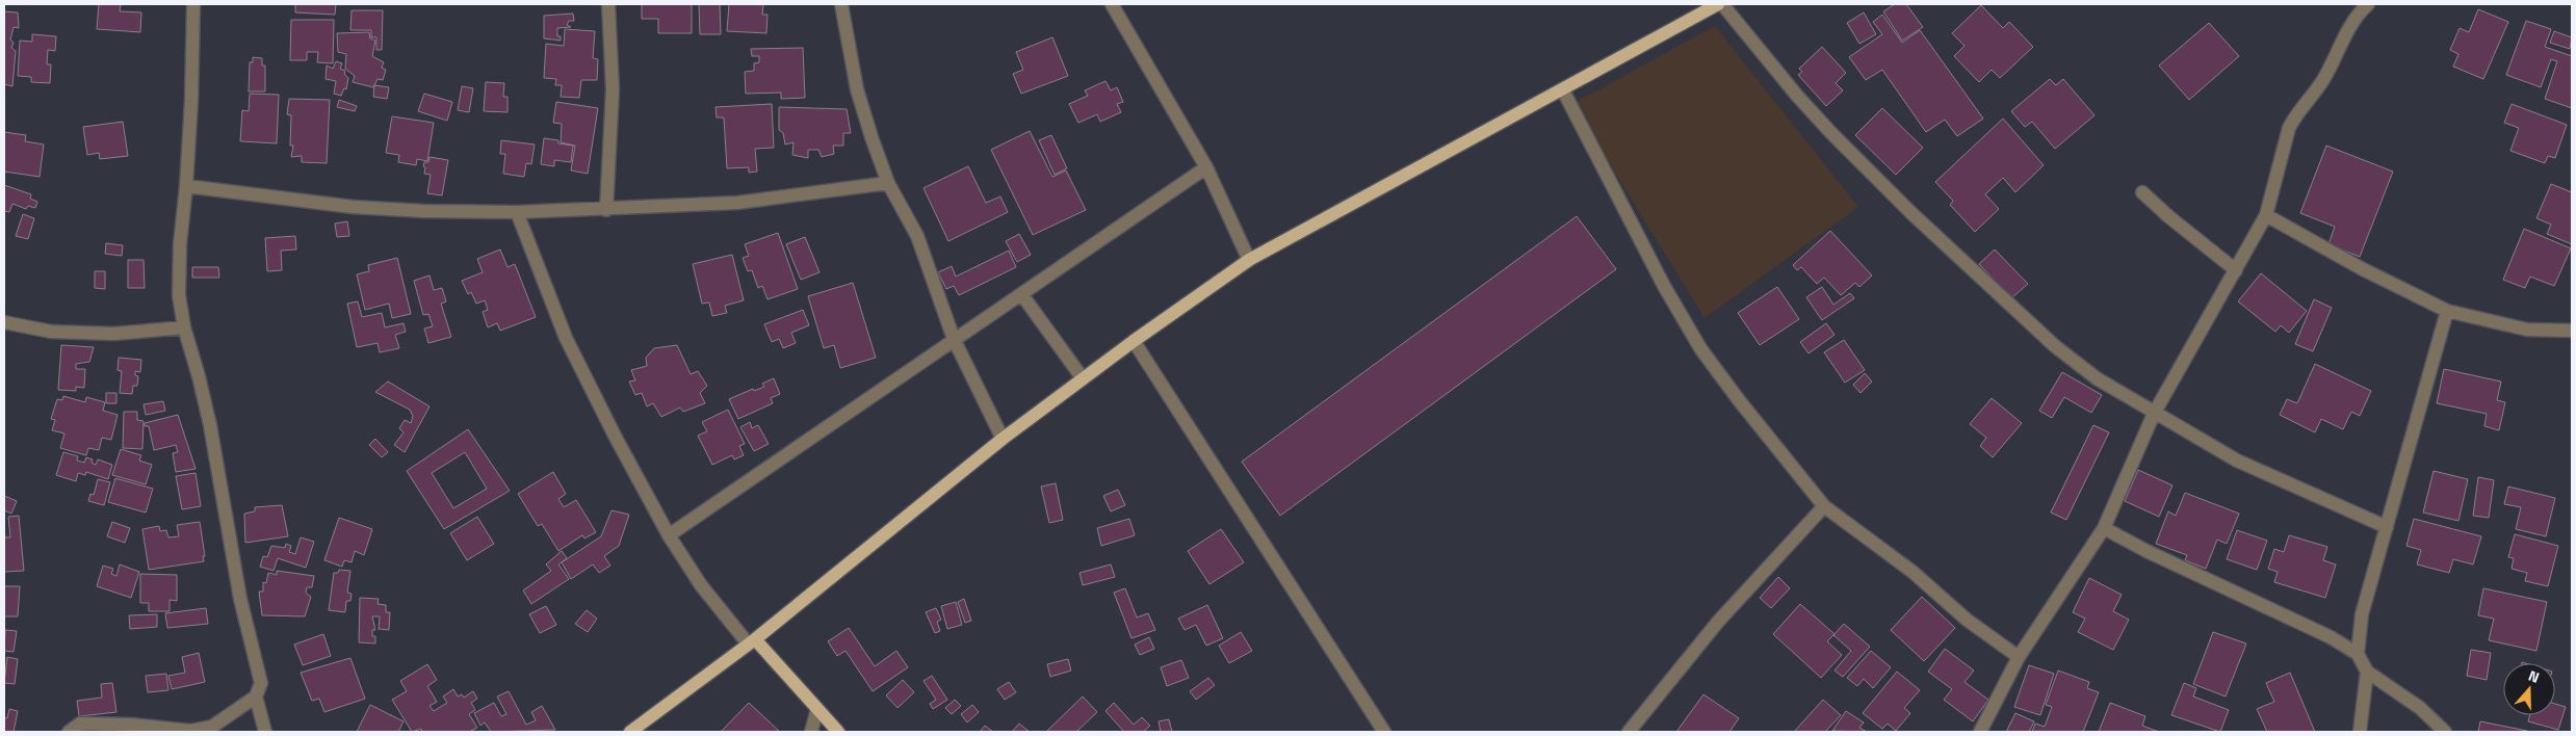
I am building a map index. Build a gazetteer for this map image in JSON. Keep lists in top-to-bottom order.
{
  "north": "top"
}
